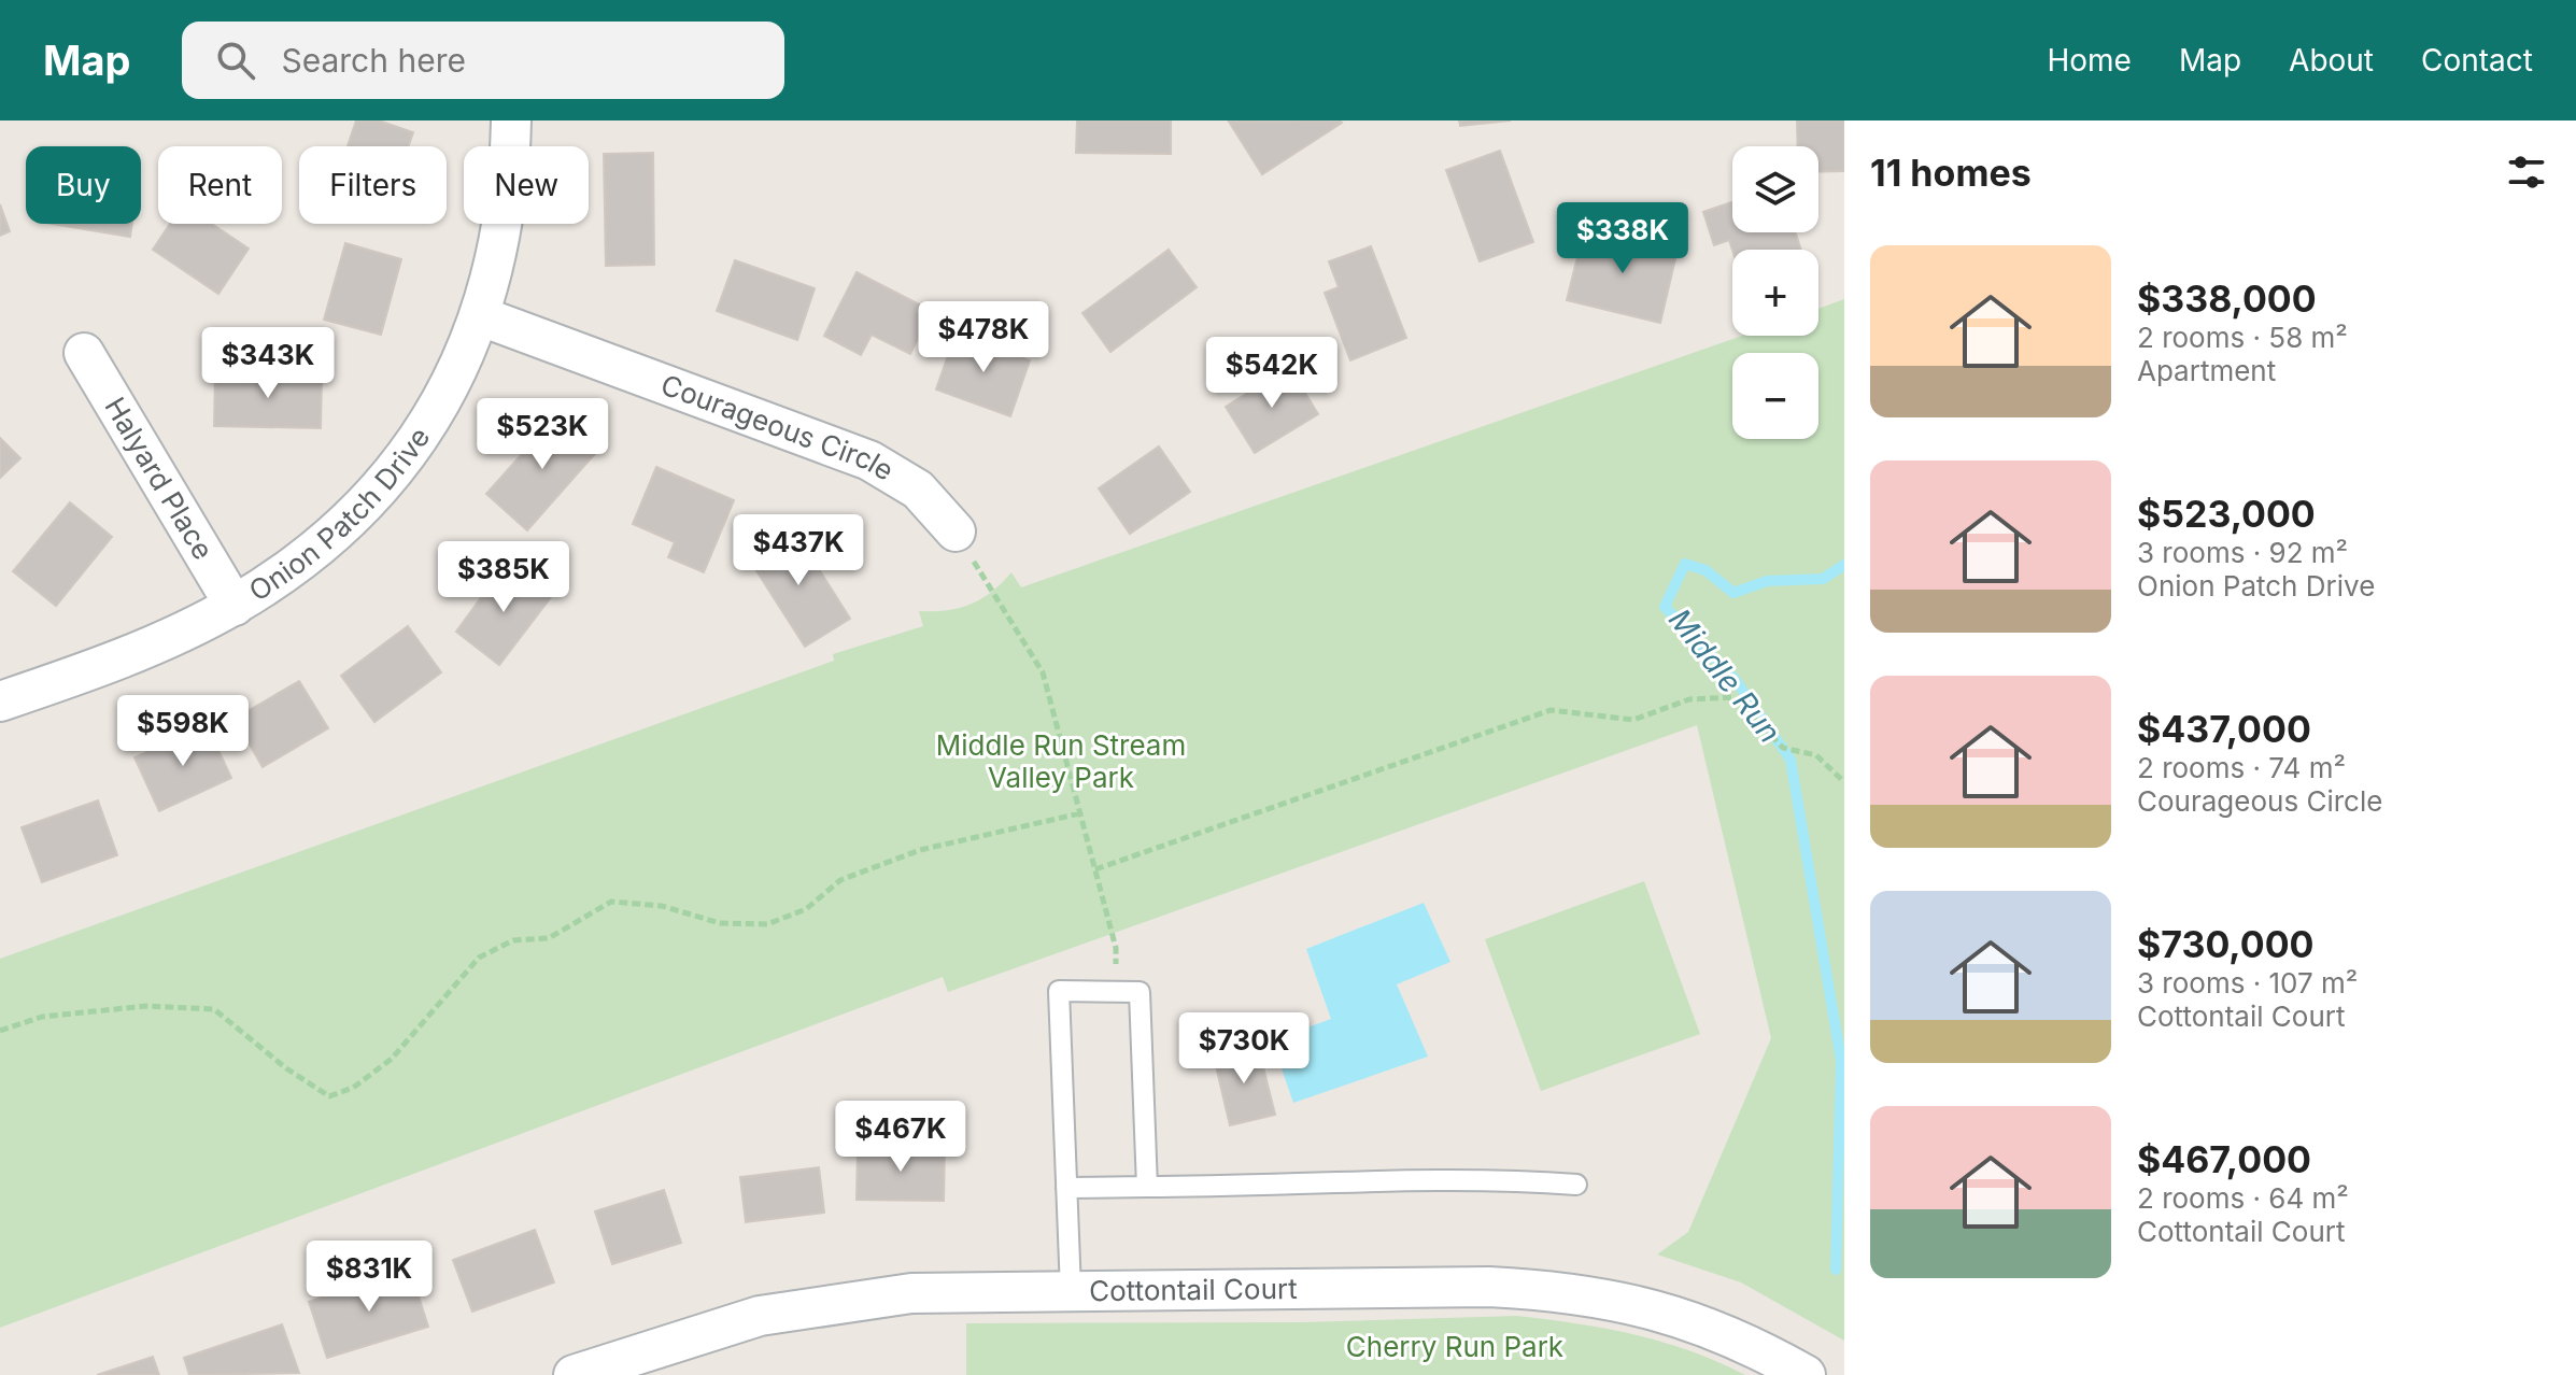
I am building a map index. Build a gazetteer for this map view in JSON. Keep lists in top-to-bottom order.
{
  "streets": {
    "street": [
      "Courageous Circle",
      "Halyard Place",
      "Onion Patch Drive",
      "Cottontail Court"
    ]
  },
  "crossings": [
    ["Courageous Circle", "Onion Patch Drive"],
    ["Halyard Place", "Onion Patch Drive"]
  ],
  "water": ["Middle Run"],
  "parks": ["Middle Run Stream Valley Park", "Cherry Run Park"],
  "page": {
    "header": "Map",
    "search": "Search here",
    "nav": [
      "Home",
      "Map",
      "About",
      "Contact"
    ],
    "heading": "11 homes",
    "map_buttons": ["+", "−"],
    "chip": [
      "Buy",
      "Rent",
      "Filters",
      "New"
    ],
    "price": [
      "$338K",
      "$478K",
      "$343K",
      "$542K",
      "$523K",
      "$437K",
      "$385K",
      "$598K",
      "$730K",
      "$467K",
      "$831K"
    ],
    "list": [
      {
        "name": "$338,000",
        "note": "2 rooms · 58 m² · Apartment"
      },
      {
        "name": "$523,000",
        "note": "3 rooms · 92 m² · Onion Patch Drive"
      },
      {
        "name": "$437,000",
        "note": "2 rooms · 74 m² · Courageous Circle"
      },
      {
        "name": "$730,000",
        "note": "3 rooms · 107 m² · Cottontail Court"
      },
      {
        "name": "$467,000",
        "note": "2 rooms · 64 m² · Cottontail Court"
      }
    ]
  }
}
